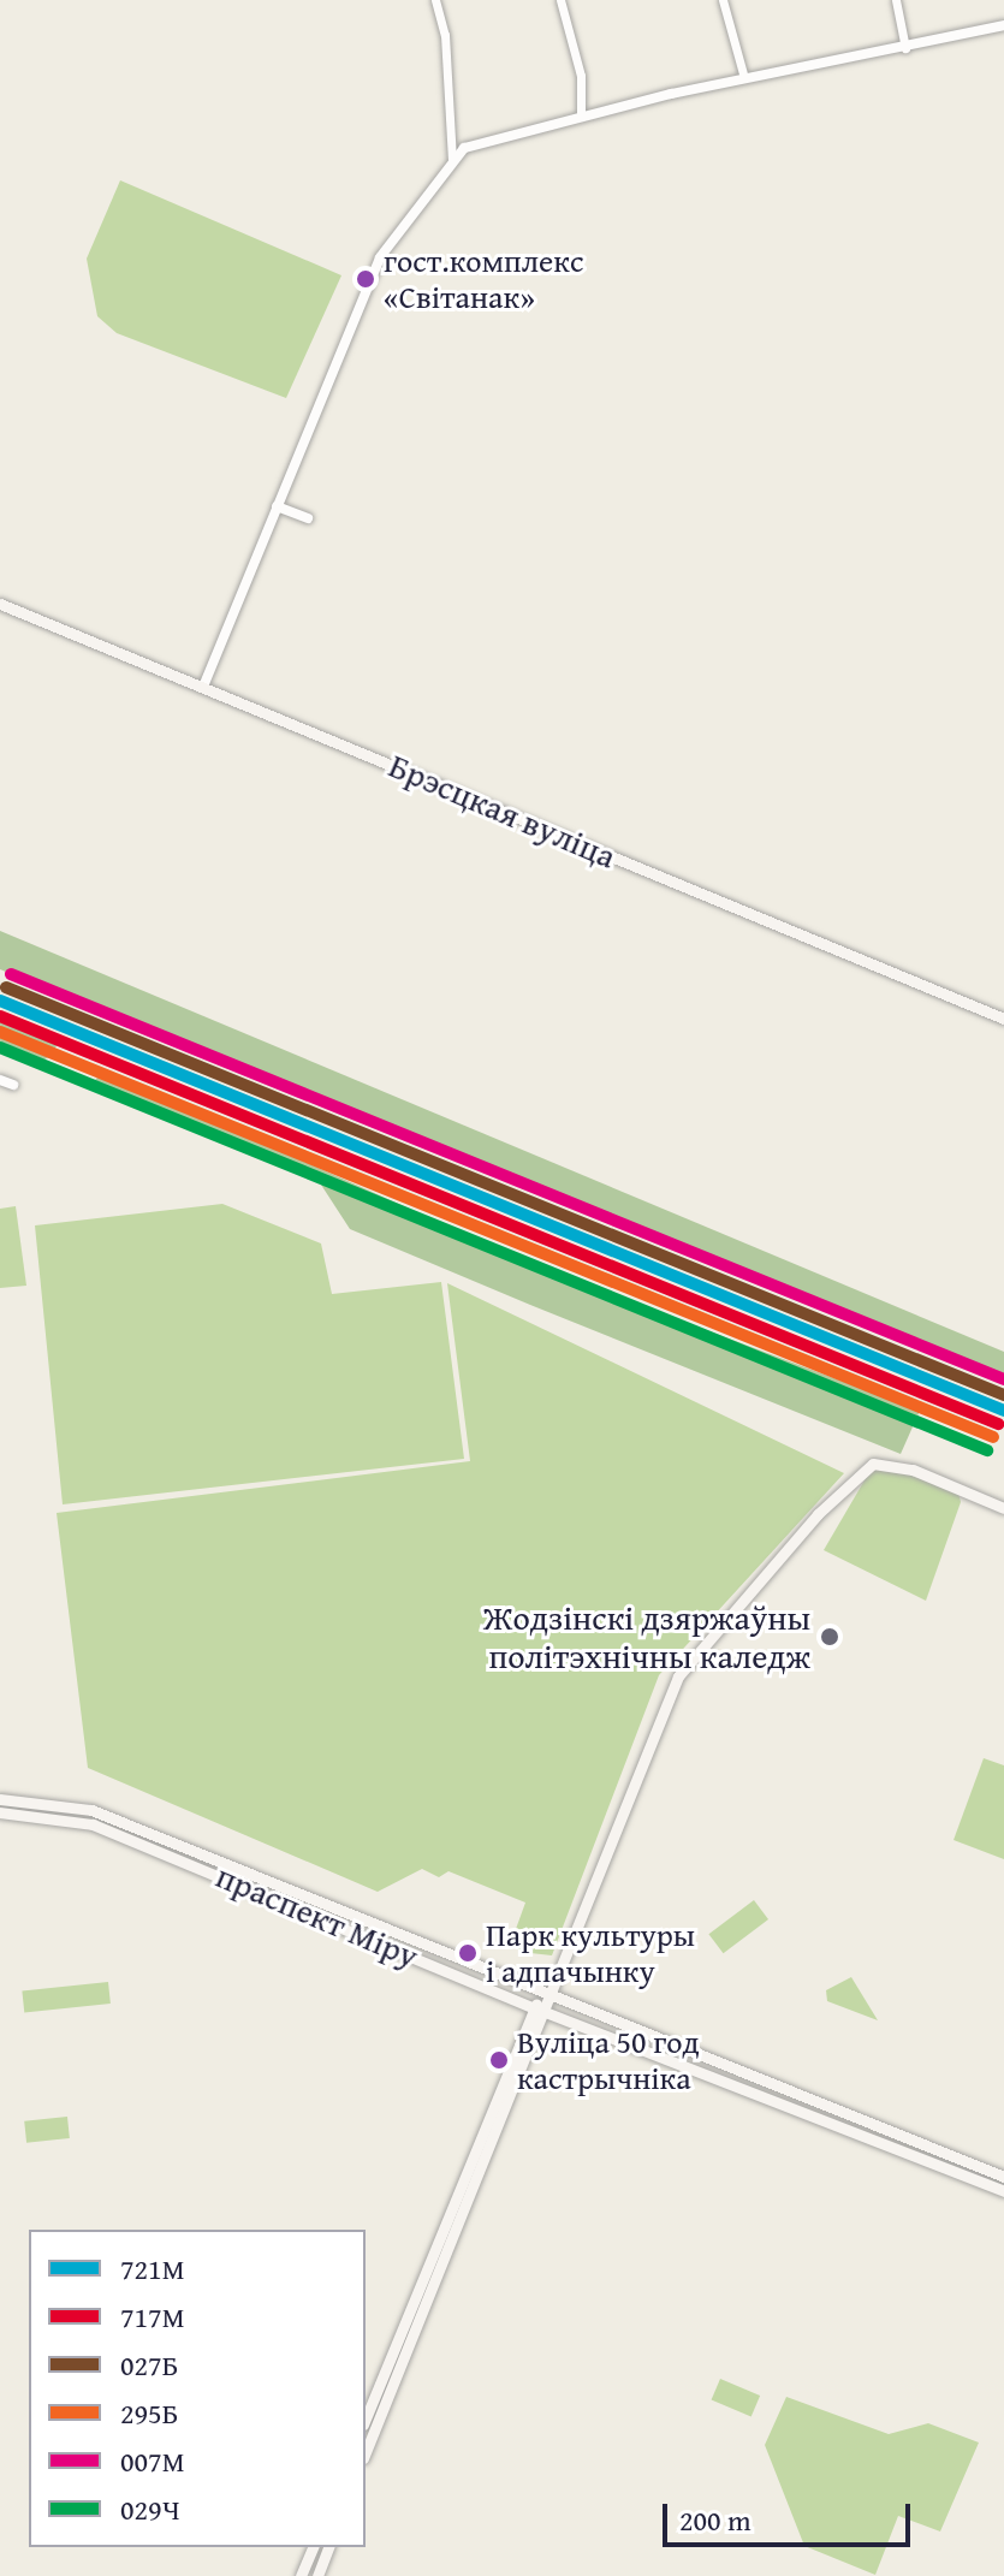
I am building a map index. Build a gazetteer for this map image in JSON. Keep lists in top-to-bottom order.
{
  "streets": {
    "main road": ["Брэсцкая вуліца", "праспект Міру"]
  },
  "places": [
    "гост.комплекс «Світанак»",
    "Жодзінскі дзяржаўны політэхнічны каледж",
    "Парк культуры і адпачынку",
    "Вуліца 50 год кастрычніка"
  ],
  "lines": [
    "transit line 007М",
    "transit line 027Б",
    "transit line 721М",
    "transit line 717М",
    "transit line 295Б",
    "transit line 029Ч"
  ],
  "legend": [
    "721М",
    "717М",
    "027Б",
    "295Б",
    "007М",
    "029Ч"
  ],
  "scale_bar": "200 m"
}
